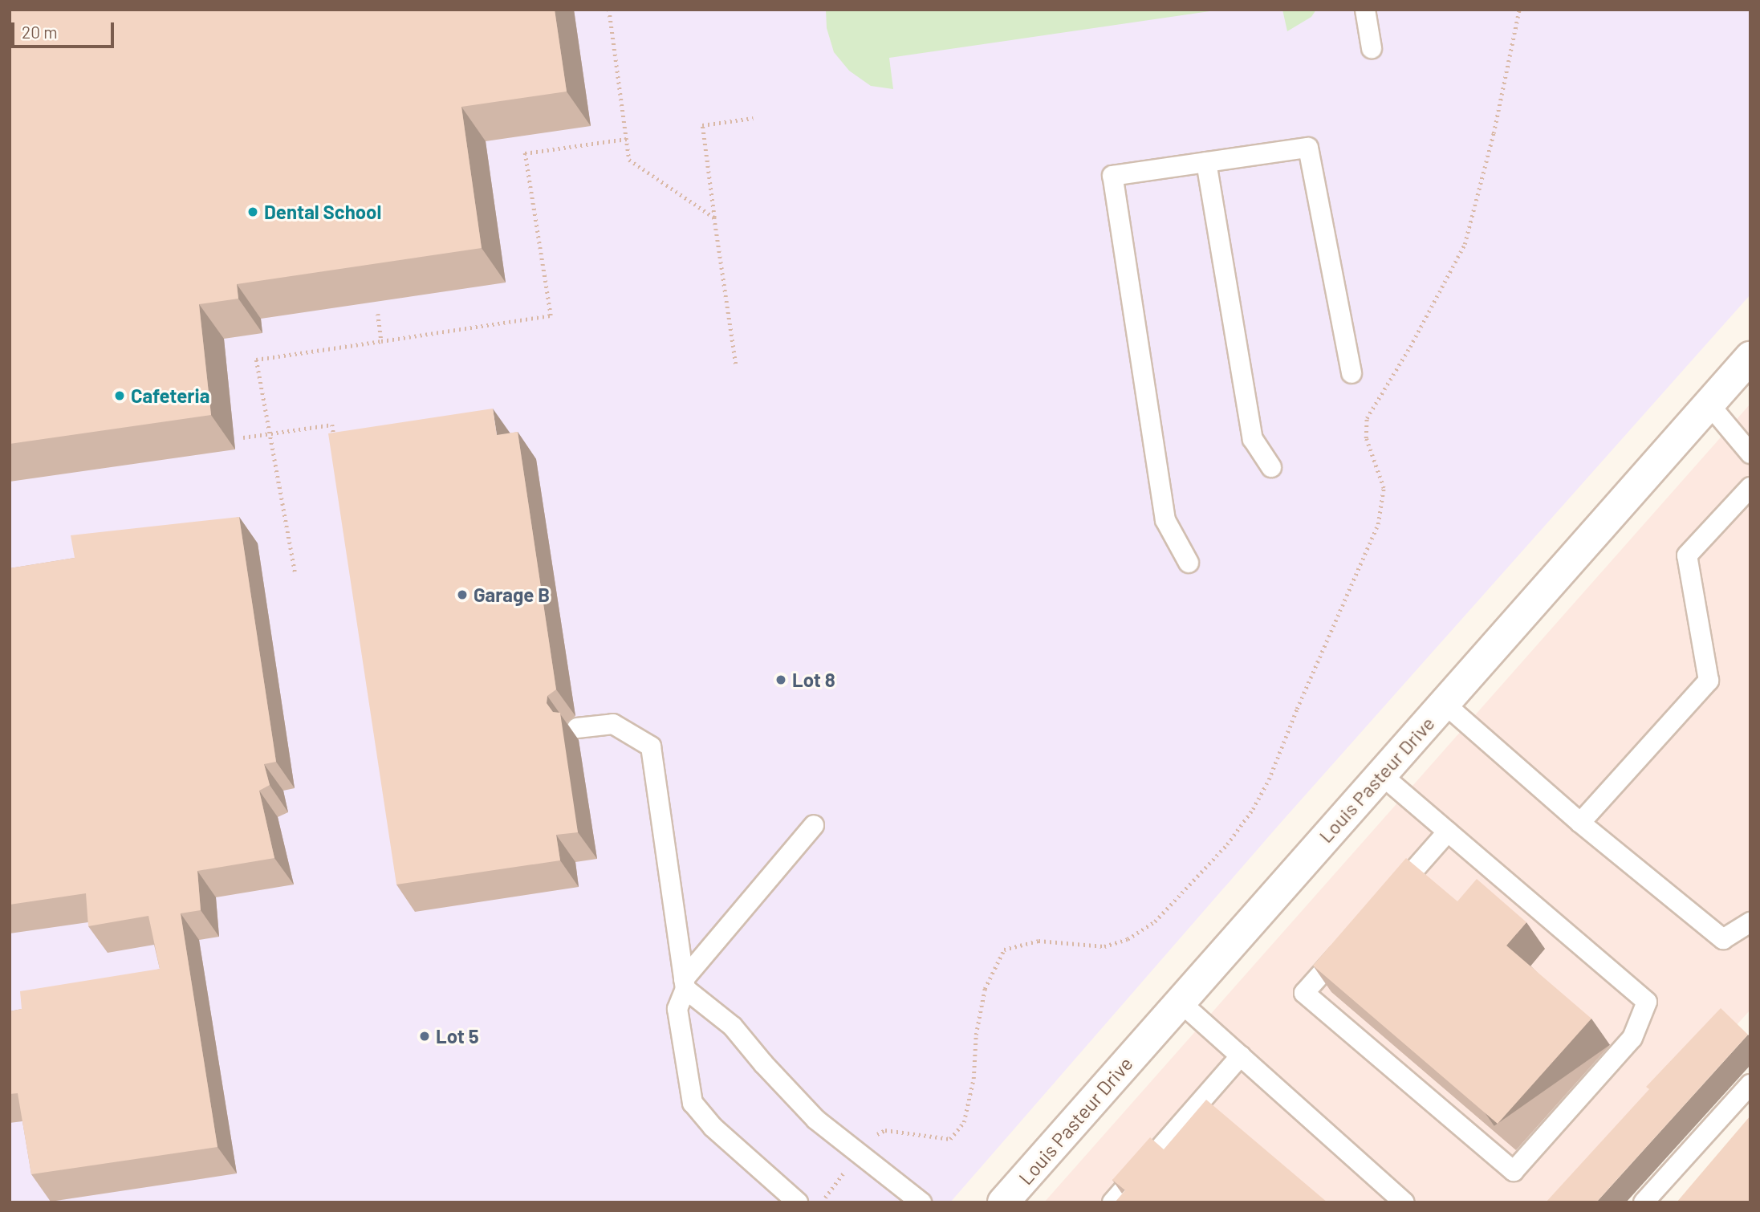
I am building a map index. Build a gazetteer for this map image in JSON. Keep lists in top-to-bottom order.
{
  "streets": {
    "street": ["Louis Pasteur Drive"]
  },
  "places": [
    "Dental School",
    "Cafeteria",
    "Garage B",
    "Lot 8",
    "Lot 5"
  ],
  "scale_bar": "20 m"
}
